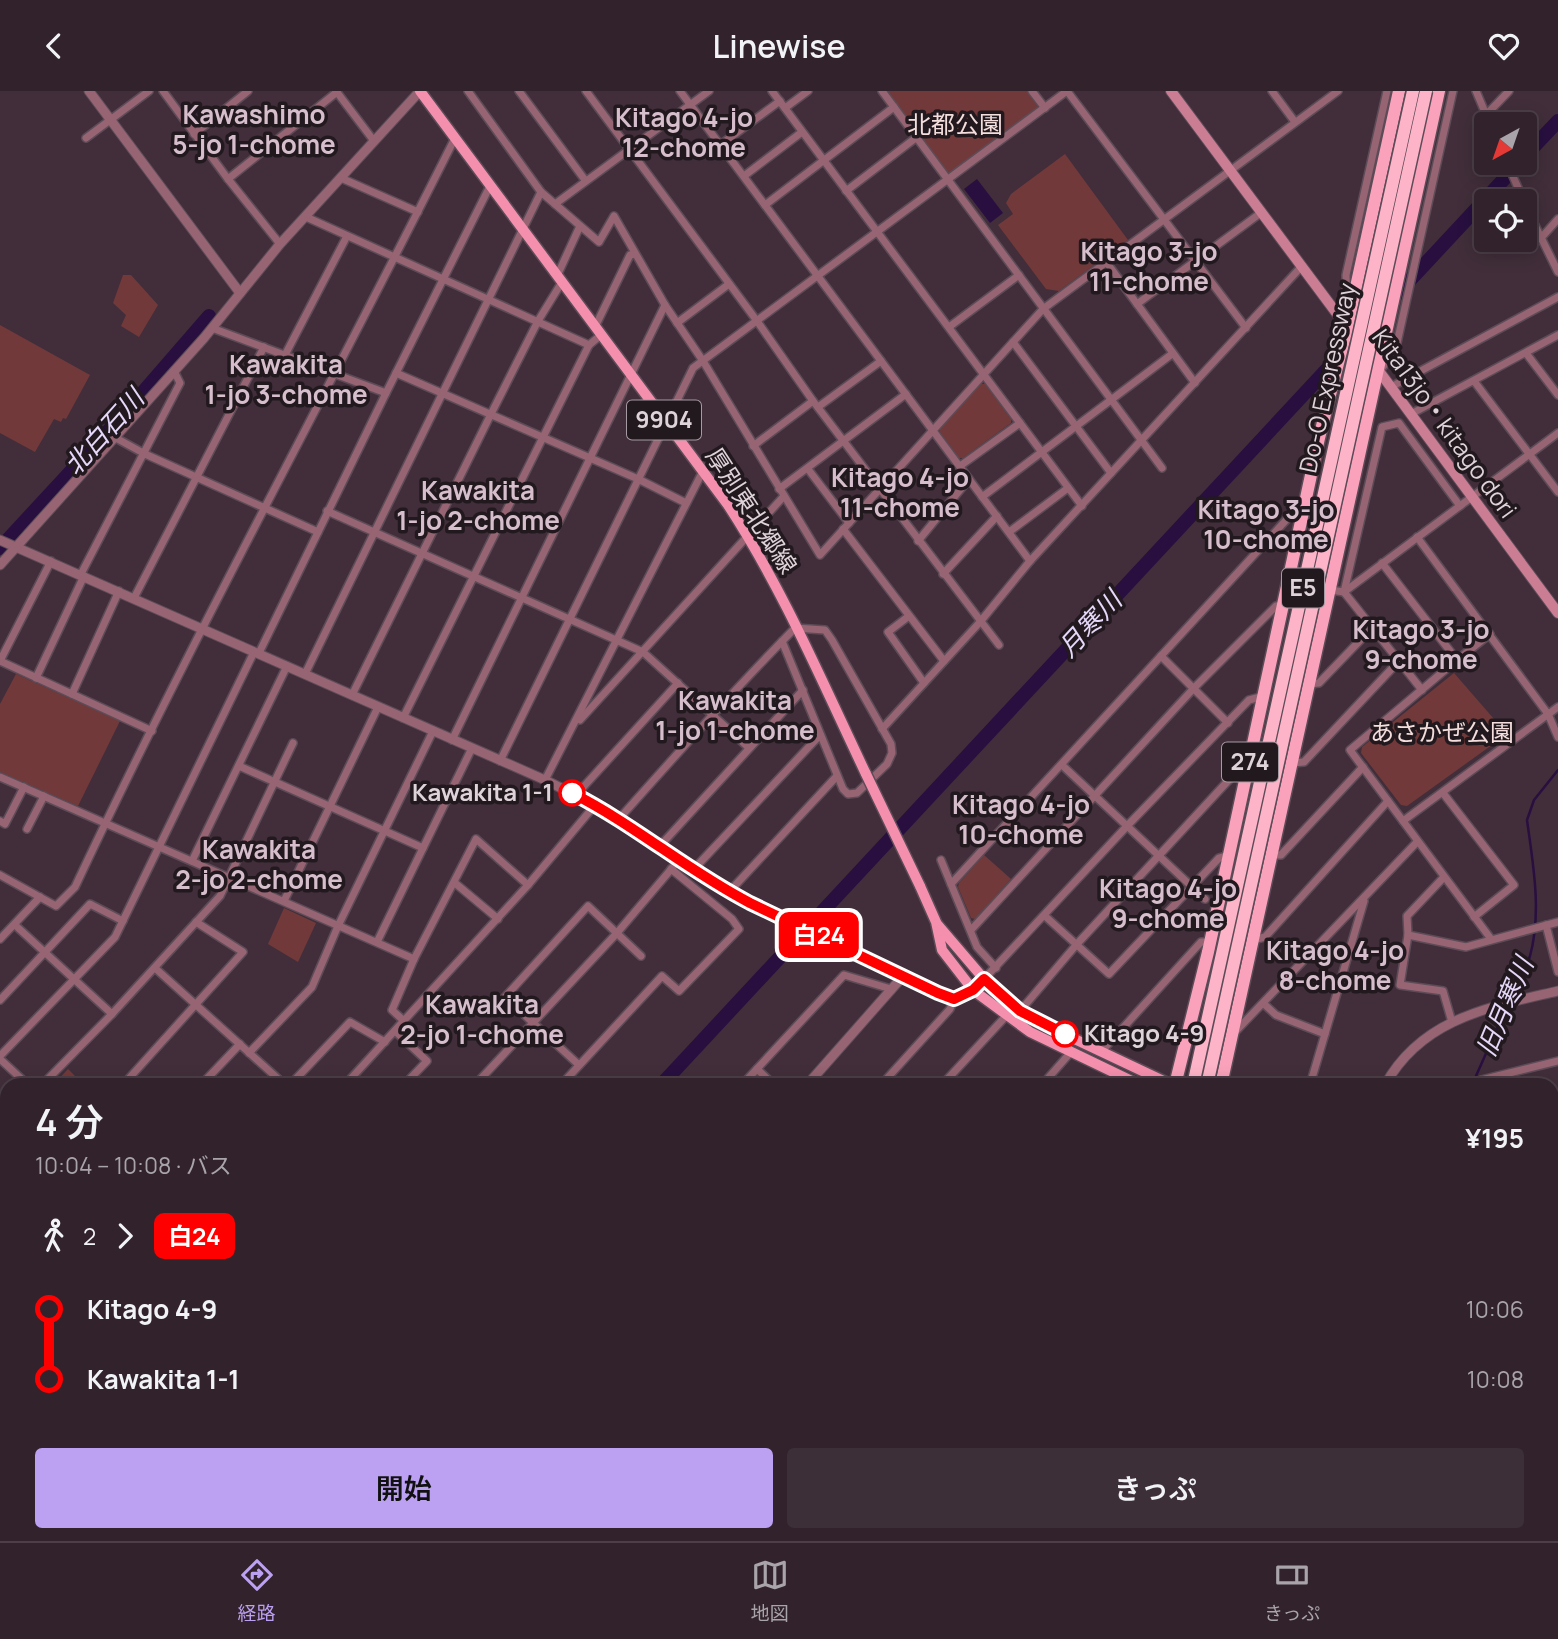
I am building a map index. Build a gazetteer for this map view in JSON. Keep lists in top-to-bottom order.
{
  "streets": {
    "highway": ["Do-O Expressway", "E5", "274"],
    "main road": ["9904", "Kita13jo・kitago dori", "厚別東北郷線"]
  },
  "crossings": [
    ["Kita13jo・kitago dori", "274"]
  ],
  "districts": [
    "Kawashimo 5-jo 1-chome",
    "Kitago 4-jo 12-chome",
    "Kitago 3-jo 11-chome",
    "Kawakita 1-jo 3-chome",
    "Kitago 4-jo 11-chome",
    "Kawakita 1-jo 2-chome",
    "Kitago 3-jo 10-chome",
    "Kitago 3-jo 9-chome",
    "Kawakita 1-jo 1-chome",
    "Kitago 4-jo 10-chome",
    "Kawakita 2-jo 2-chome",
    "Kitago 4-jo 9-chome",
    "Kitago 4-jo 8-chome",
    "Kawakita 2-jo 1-chome"
  ],
  "water": ["北白石川", "月寒川", "旧月寒川"],
  "parks": ["北都公園", "あさかぜ公園"],
  "places": ["Kawakita 1-1", "Kitago 4-9"],
  "lines": ["bus line 白24"],
  "north": "bottom left",
  "page": {
    "header": "Linewise",
    "on_map": "白24",
    "heading": ["4 分", "10:04 – 10:08 · バス", "¥195"],
    "legs": ["2", "白24"],
    "list": [
      {
        "name": "Kitago 4-9",
        "value": "10:06"
      },
      {
        "name": "Kawakita 1-1",
        "value": "10:08"
      }
    ],
    "buttons": ["開始", "きっぷ"],
    "tabs": ["経路", "地図", "きっぷ"]
  }
}
